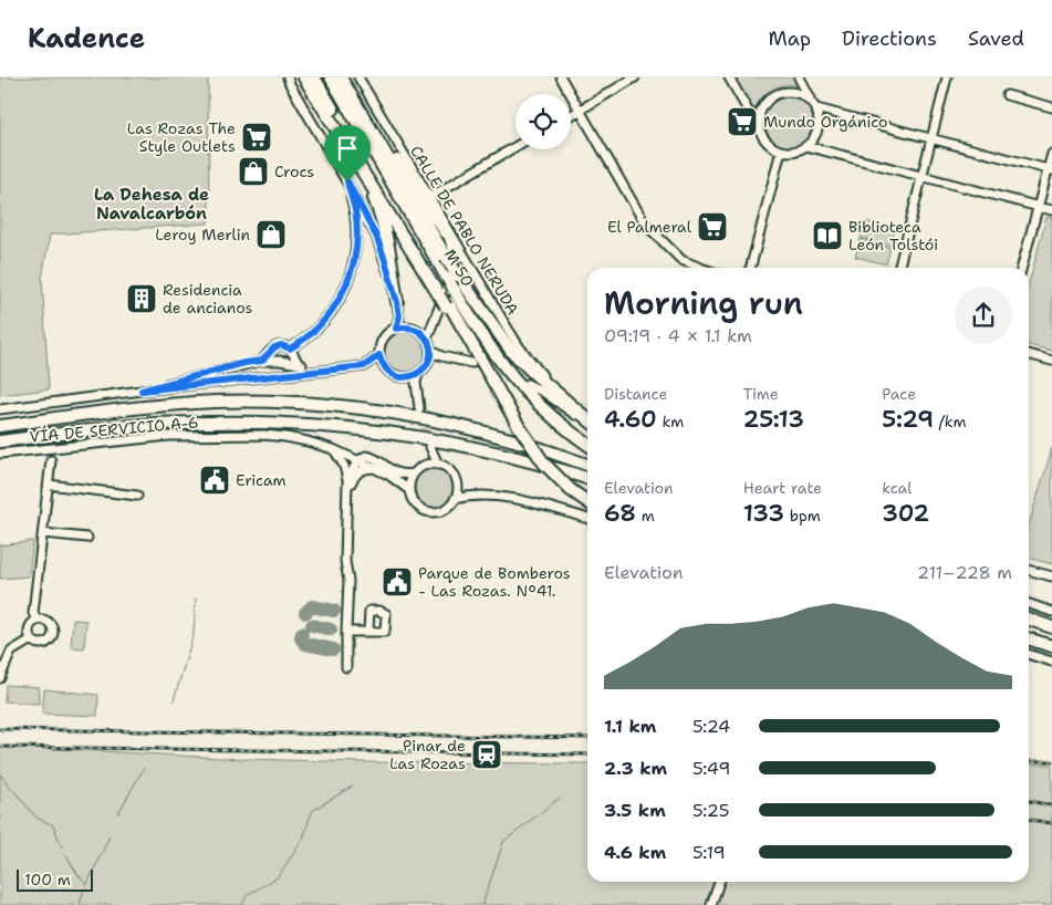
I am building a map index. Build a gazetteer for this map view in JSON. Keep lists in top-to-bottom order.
{
  "streets": {
    "highway": ["M 50"],
    "street": ["CALLE DE PABLO NERUDA", "VÍA DE SERVICIO A-6"]
  },
  "districts": ["La Dehesa de Navalcarbón"],
  "places": {
    "supermarket": ["Mundo Orgánico", "Las Rozas The Style Outlets", "El Palmeral"],
    "shop": ["Crocs", "Leroy Merlin"],
    "library": ["Biblioteca León Tolstói"],
    "building": ["Residencia de ancianos"],
    "public building": ["Ericam", "Parque de Bomberos - Las Rozas. Nº41."],
    "station": ["Pinar de Las Rozas"]
  },
  "scale_bar": "100 m",
  "page": {
    "header": "Kadence",
    "nav": ["Map", "Directions", "Saved"],
    "heading": ["Morning run", "09:19 · 4 × 1.1 km"],
    "stats": [
      ["Distance", "4.60 km"],
      ["Time", "25:13"],
      ["Pace", "5:29 /km"],
      ["Elevation", "68 m"],
      ["Heart rate", "133 bpm"],
      ["kcal", "302"]
    ],
    "chart": ["Elevation", "211–228 m"],
    "list": [
      {
        "name": "1.1 km",
        "note": "5:24"
      },
      {
        "name": "2.3 km",
        "note": "5:49"
      },
      {
        "name": "3.5 km",
        "note": "5:25"
      },
      {
        "name": "4.6 km",
        "note": "5:19"
      }
    ],
    "scale": "100 m"
  }
}
